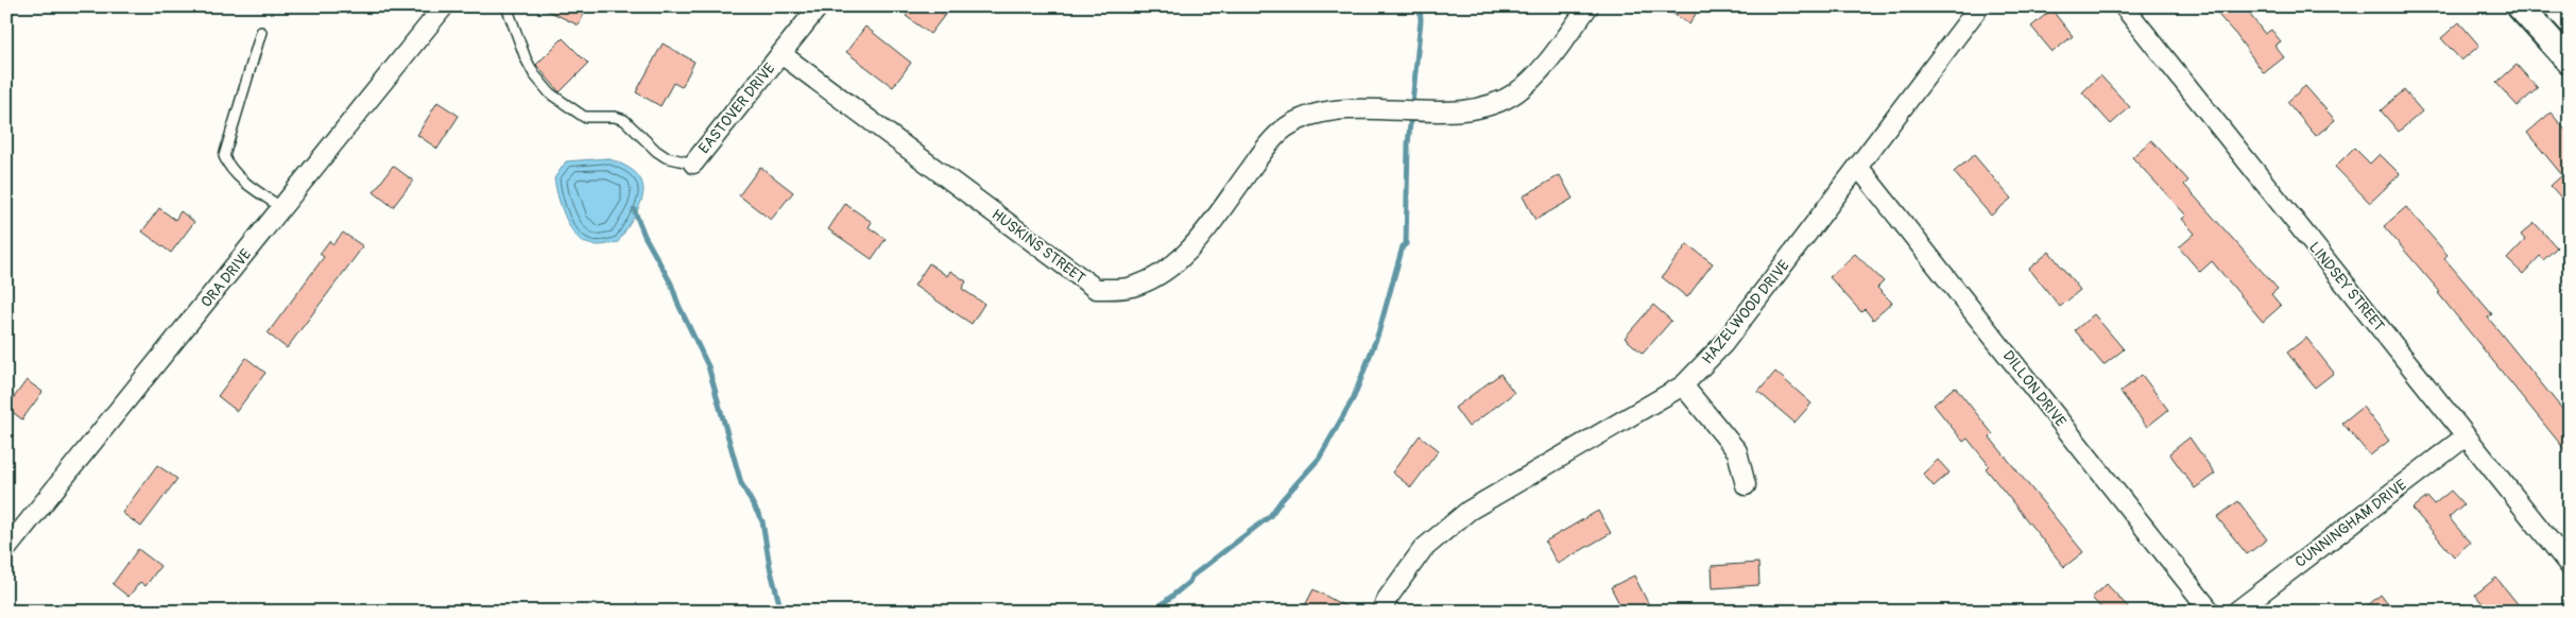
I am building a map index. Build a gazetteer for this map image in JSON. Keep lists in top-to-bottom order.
{
  "streets": {
    "street": [
      "EASTOVER DRIVE",
      "HUSKINS STREET",
      "ORA DRIVE",
      "LINDSEY STREET",
      "HAZELWOOD DRIVE",
      "DILLON DRIVE",
      "CUNNINGHAM DRIVE"
    ]
  },
  "crossings": [
    ["EASTOVER DRIVE", "HUSKINS STREET"],
    ["LINDSEY STREET", "CUNNINGHAM DRIVE"],
    ["HAZELWOOD DRIVE", "DILLON DRIVE"]
  ]
}
